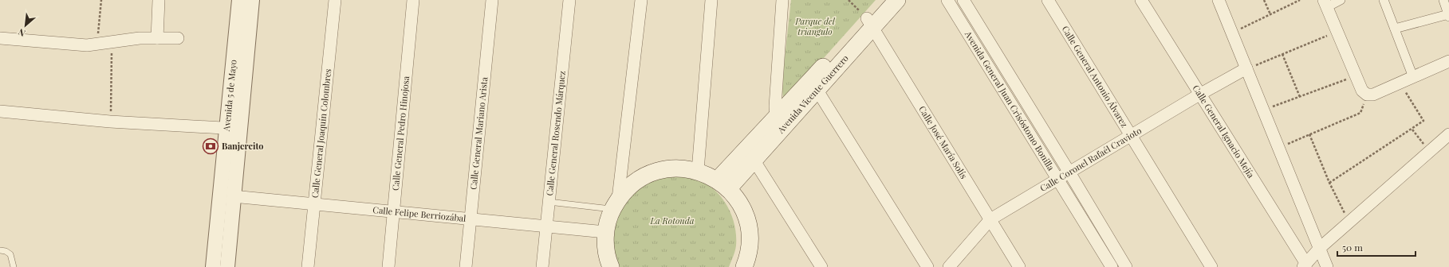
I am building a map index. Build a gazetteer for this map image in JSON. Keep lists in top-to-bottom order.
{
  "streets": {
    "main road": ["Avenida Vicente Guerrero"],
    "street": [
      "Calle General Antonio Álvarez",
      "Avenida 5 de Mayo",
      "Avenida General Juan Crisóstomo Bonilla",
      "Calle General Ignacio Mejía",
      "Calle General Joaquín Colombres",
      "Calle General Pedro Hinojosa",
      "Calle General Mariano Arista",
      "Calle General Rosendo Márquez",
      "Calle José María Solís",
      "Calle Coronel Rafaél Cravioto",
      "Calle Felipe Berriozábal"
    ]
  },
  "crossings": [
    ["Calle General Antonio Álvarez", "Calle Coronel Rafaél Cravioto"],
    ["Avenida Vicente Guerrero", "Calle José María Solís"],
    ["Avenida 5 de Mayo", "Calle Felipe Berriozábal"],
    ["Avenida General Juan Crisóstomo Bonilla", "Calle Coronel Rafaél Cravioto"],
    ["Calle General Ignacio Mejía", "Calle Coronel Rafaél Cravioto"],
    ["Calle General Joaquín Colombres", "Calle Felipe Berriozábal"],
    ["Calle General Pedro Hinojosa", "Calle Felipe Berriozábal"],
    ["Calle General Mariano Arista", "Calle Felipe Berriozábal"],
    ["Calle General Rosendo Márquez", "Calle Felipe Berriozábal"],
    ["Calle José María Solís", "Calle Coronel Rafaél Cravioto"]
  ],
  "parks": ["Parque del triangulo", "La Rotonda"],
  "places": {
    "bank": ["Banjercito"]
  },
  "scale_bar": "50 m",
  "north": "bottom left"
}
